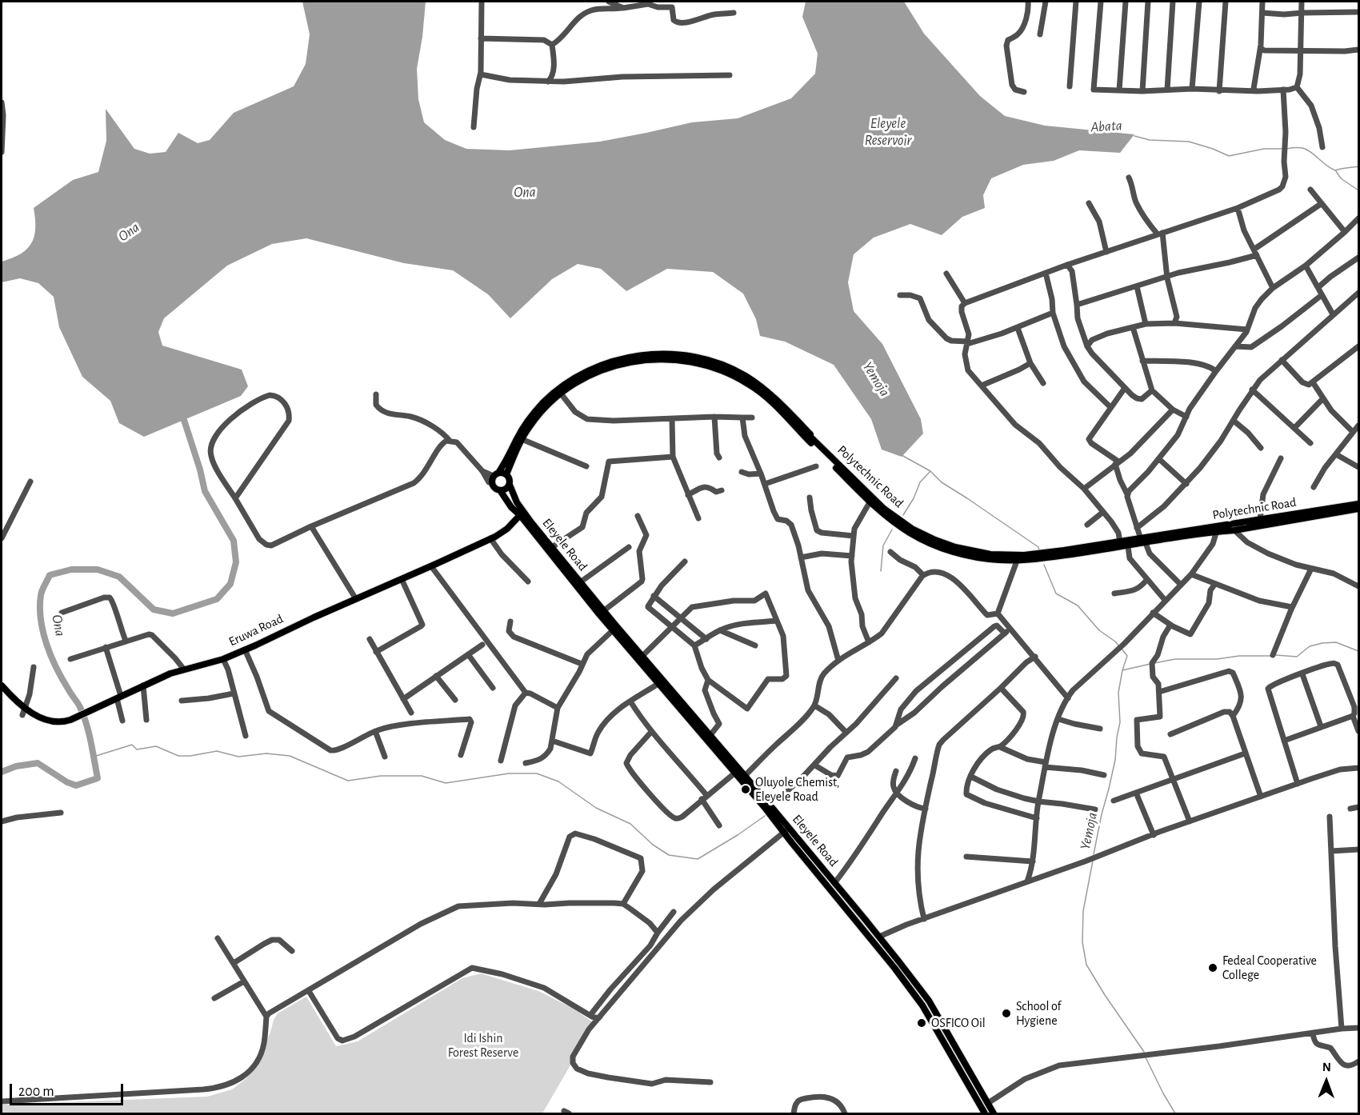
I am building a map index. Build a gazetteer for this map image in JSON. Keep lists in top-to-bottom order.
{
  "streets": {
    "main road": ["Polytechnic Road", "Eleyele Road", "Eruwa Road"]
  },
  "crossings": [
    ["Eleyele Road", "Eruwa Road"]
  ],
  "water": [
    "Eleyele Reservoir",
    "Abata",
    "Ona",
    "Yemoja"
  ],
  "parks": ["Idi Ishin Forest Reserve"],
  "places": [
    "Oluyole Chemist, Eleyele Road",
    "Fedeal Cooperative College",
    "School of Hygiene",
    "OSFICO Oil"
  ],
  "scale_bar": "200 m",
  "north": "top"
}
